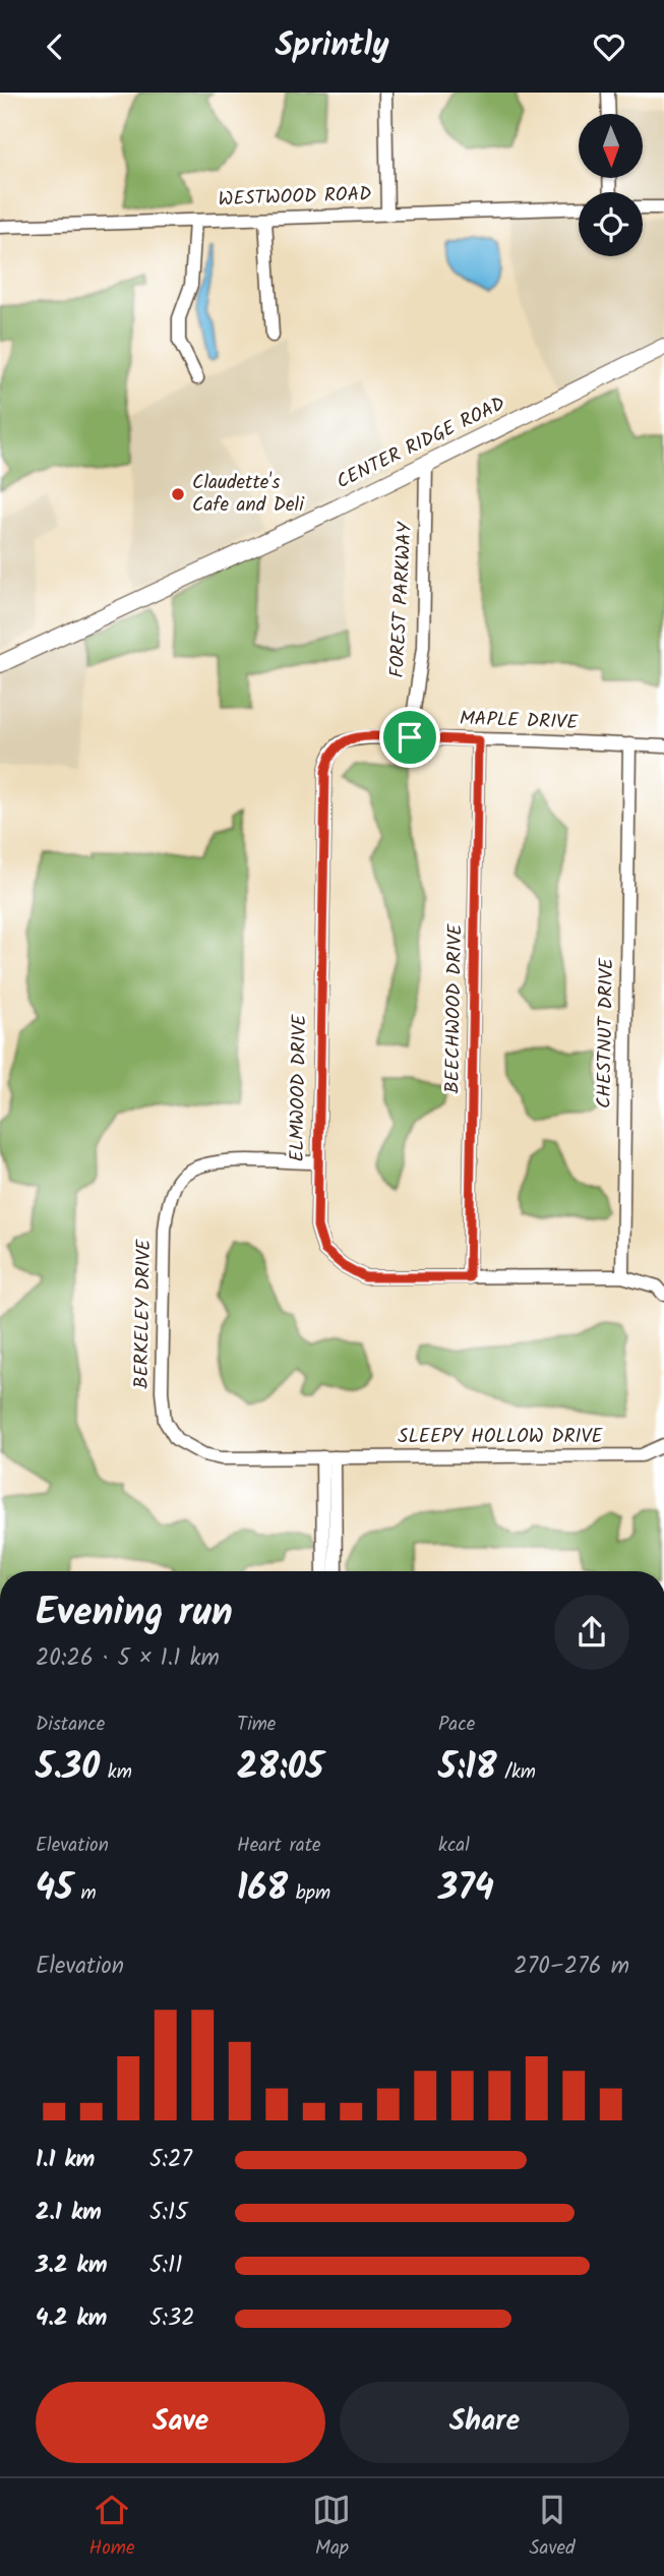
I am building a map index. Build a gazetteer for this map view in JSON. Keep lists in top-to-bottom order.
{
  "streets": {
    "main road": ["CENTER RIDGE ROAD"],
    "street": [
      "WESTWOOD ROAD",
      "FOREST PARKWAY",
      "MAPLE DRIVE",
      "BEECHWOOD DRIVE",
      "CHESTNUT DRIVE",
      "ELMWOOD DRIVE",
      "BERKELEY DRIVE",
      "SLEEPY HOLLOW DRIVE"
    ]
  },
  "crossings": [
    ["CENTER RIDGE ROAD", "FOREST PARKWAY"],
    ["FOREST PARKWAY", "MAPLE DRIVE"],
    ["MAPLE DRIVE", "BEECHWOOD DRIVE"],
    ["MAPLE DRIVE", "CHESTNUT DRIVE"],
    ["MAPLE DRIVE", "ELMWOOD DRIVE"],
    ["BEECHWOOD DRIVE", "ELMWOOD DRIVE"],
    ["CHESTNUT DRIVE", "ELMWOOD DRIVE"],
    ["ELMWOOD DRIVE", "BERKELEY DRIVE"],
    ["BERKELEY DRIVE", "SLEEPY HOLLOW DRIVE"]
  ],
  "places": ["Claudette's Cafe and Deli"],
  "north": "bottom",
  "page": {
    "header": "Sprintly",
    "heading": ["Evening run", "20:26 · 5 × 1.1 km"],
    "stats": [
      ["Distance", "5.30 km"],
      ["Time", "28:05"],
      ["Pace", "5:18 /km"],
      ["Elevation", "45 m"],
      ["Heart rate", "168 bpm"],
      ["kcal", "374"]
    ],
    "chart": ["Elevation", "270–276 m"],
    "list": [
      {
        "name": "1.1 km",
        "note": "5:27"
      },
      {
        "name": "2.1 km",
        "note": "5:15"
      },
      {
        "name": "3.2 km",
        "note": "5:11"
      },
      {
        "name": "4.2 km",
        "note": "5:32"
      }
    ],
    "buttons": ["Save", "Share"],
    "tabs": ["Home", "Map", "Saved"]
  }
}
